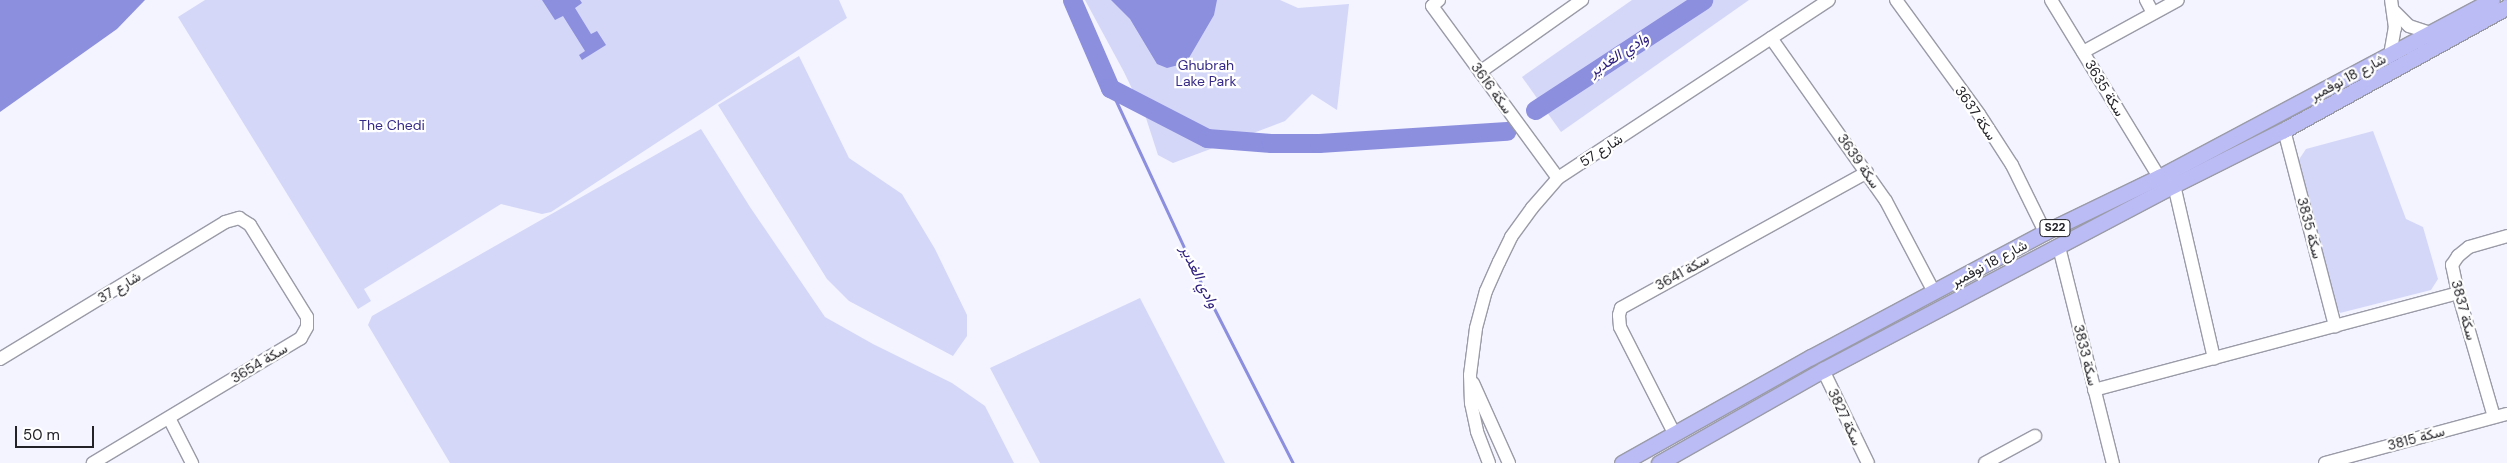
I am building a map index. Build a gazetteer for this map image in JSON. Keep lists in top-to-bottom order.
{
  "streets": {
    "main road": ["شارع 18 نوفمبر", "S22"],
    "street": [
      "سكة 3616",
      "سكة 3635",
      "سكة 3637",
      "شارع 57",
      "سكة 3639",
      "سكة 3835",
      "سكة 3641",
      "شارع 37",
      "سكة 3837",
      "سكة 3833",
      "سكة 3654",
      "سكة 3827",
      "سكة 3815"
    ]
  },
  "crossings": [
    ["شارع 18 نوفمبر", "سكة 3635"],
    ["شارع 18 نوفمبر", "سكة 3637"],
    ["شارع 18 نوفمبر", "سكة 3639"],
    ["شارع 18 نوفمبر", "سكة 3835"],
    ["شارع 18 نوفمبر", "سكة 3641"],
    ["شارع 18 نوفمبر", "سكة 3833"],
    ["شارع 18 نوفمبر", "سكة 3827"],
    ["سكة 3616", "شارع 57"],
    ["شارع 57", "سكة 3639"],
    ["سكة 3639", "سكة 3641"],
    ["شارع 37", "سكة 3654"],
    ["سكة 3837", "سكة 3815"]
  ],
  "water": ["وادي الغدير"],
  "parks": ["Ghubrah Lake Park", "The Chedi"],
  "scale_bar": "50 m"
}
